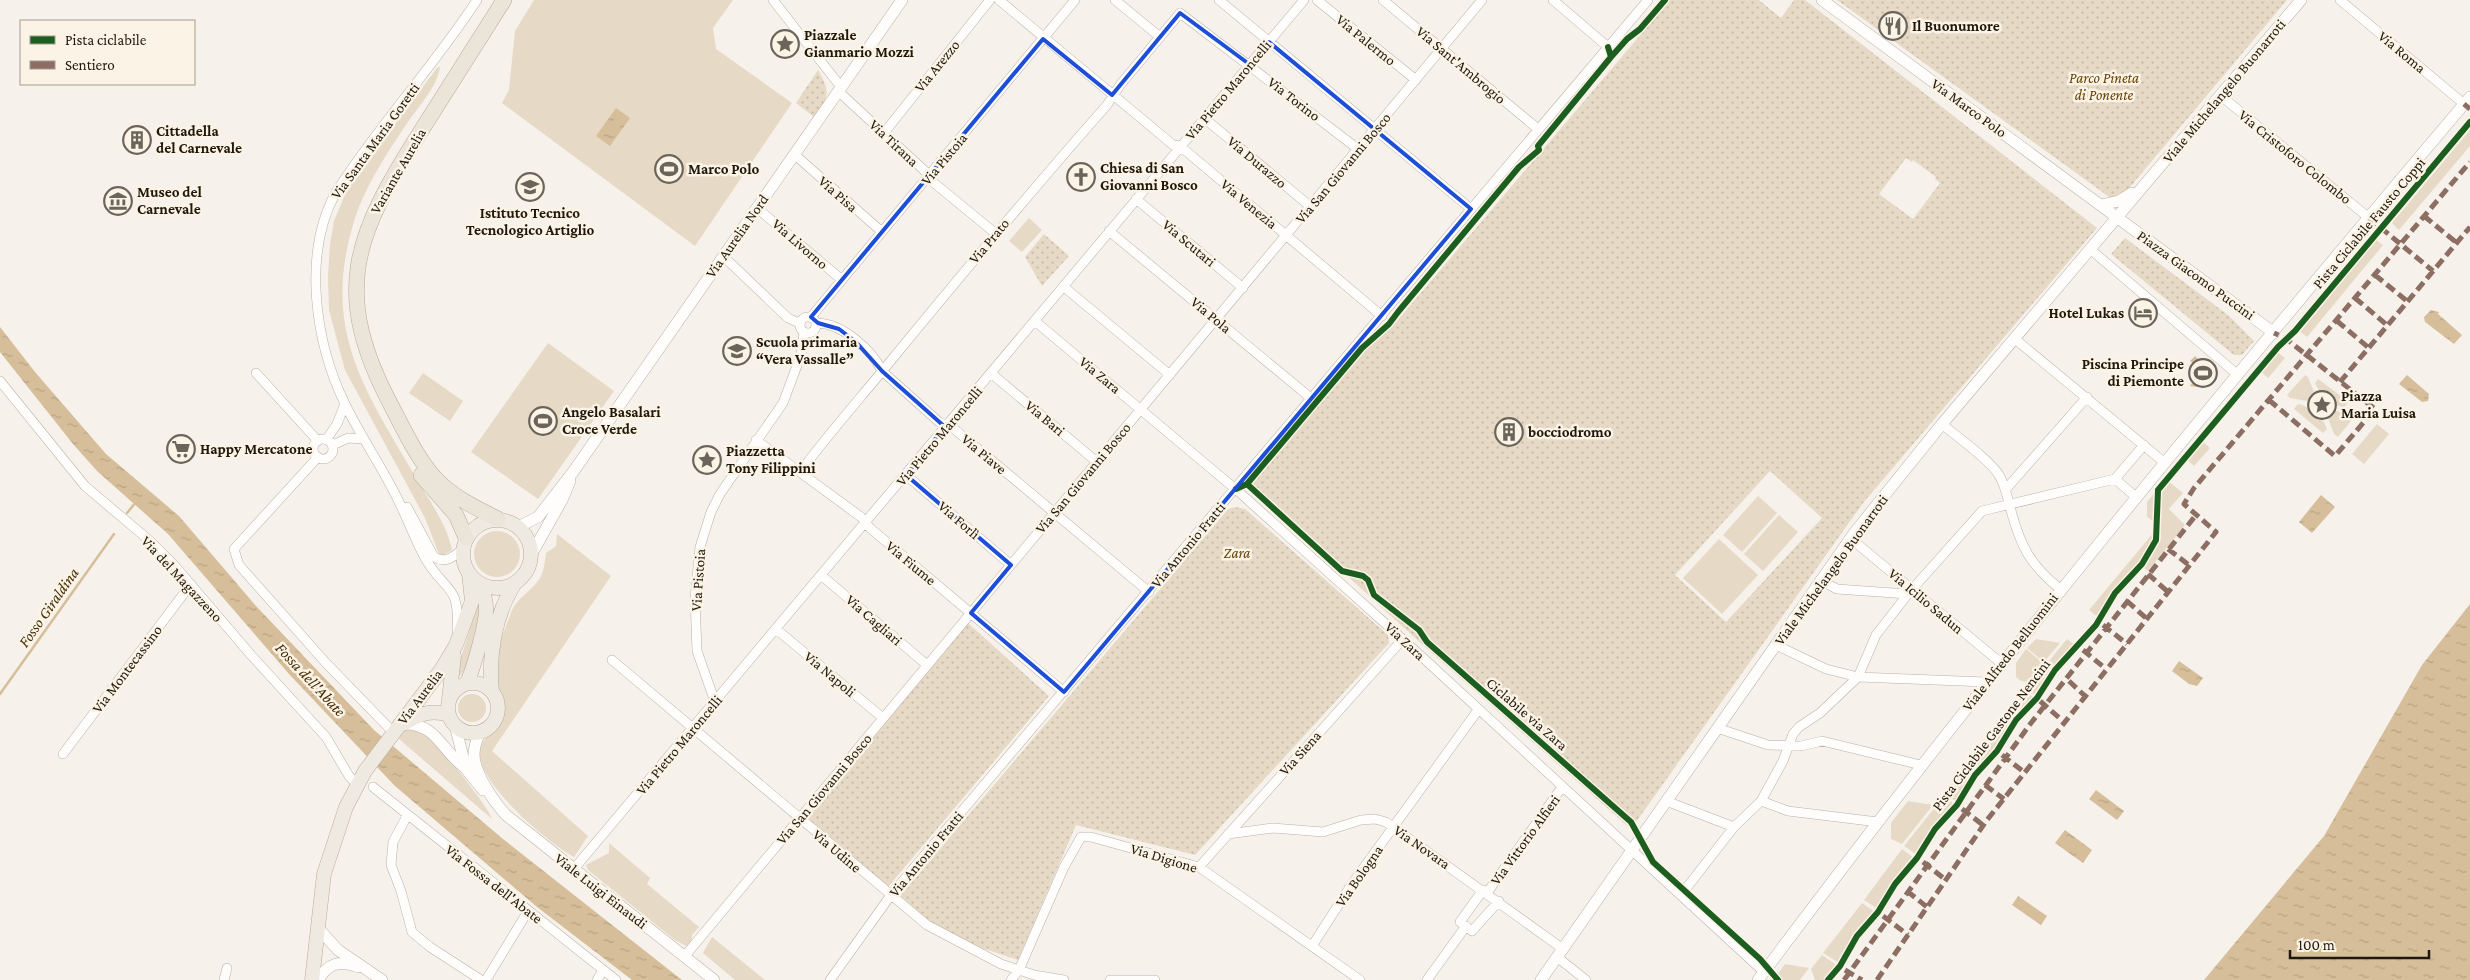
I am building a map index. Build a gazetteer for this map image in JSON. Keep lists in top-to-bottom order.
{
  "streets": {
    "highway": ["Variante Aurelia"],
    "main road": ["Via Aurelia"],
    "street": [
      "Via Palermo",
      "Via Roma",
      "Via Sant'Ambrogio",
      "Via Arezzo",
      "Via Pietro Maroncelli",
      "Viale Michelangelo Buonarroti",
      "Via Torino",
      "Via Marco Polo",
      "Via Santa Maria Goretti",
      "Via Tirana",
      "Via Cristoforo Colombo",
      "Via Pistoia",
      "Via Durazzo",
      "Via San Giovanni Bosco",
      "Via Pisa",
      "Via Venezia",
      "Via Aurelia Nord",
      "Via Prato",
      "Via Scutari",
      "Via Livorno",
      "Piazza Giacomo Puccini",
      "Via Pola",
      "Via Zara",
      "Via Bari",
      "Via Piave",
      "Via Forlì",
      "Via Antonio Fratti",
      "Via Fiume",
      "Via del Magazzeno",
      "Via Icilio Sadun",
      "Via Cagliari",
      "Viale Alfredo Belluomini",
      "Via Montecassino",
      "Via Napoli",
      "Via Siena",
      "Via Vittorio Alfieri",
      "Via Novara",
      "Via Udine",
      "Via Digione",
      "Via Bologna",
      "Via Fossa dell'Abate",
      "Viale Luigi Einaudi"
    ],
    "cycle path": ["Pista Ciclabile Fausto Coppi", "Ciclabile via Zara"]
  },
  "crossings": [
    ["Via Palermo", "Via San Giovanni Bosco"],
    ["Via Roma", "Viale Alfredo Belluomini"],
    ["Via Sant'Ambrogio", "Via San Giovanni Bosco"],
    ["Via Sant'Ambrogio", "Via Antonio Fratti"],
    ["Via Arezzo", "Via Tirana"],
    ["Via Pietro Maroncelli", "Via Torino"],
    ["Via Pietro Maroncelli", "Via Pistoia"],
    ["Via Pietro Maroncelli", "Via Durazzo"],
    ["Via Pietro Maroncelli", "Via Venezia"],
    ["Via Pietro Maroncelli", "Via Scutari"],
    ["Via Pietro Maroncelli", "Via Pola"],
    ["Via Pietro Maroncelli", "Via Zara"],
    ["Via Pietro Maroncelli", "Via Bari"],
    ["Via Pietro Maroncelli", "Via Piave"],
    ["Via Pietro Maroncelli", "Via Forlì"],
    ["Via Pietro Maroncelli", "Via Fiume"],
    ["Via Pietro Maroncelli", "Via Cagliari"],
    ["Via Pietro Maroncelli", "Via Napoli"],
    ["Via Pietro Maroncelli", "Via Udine"],
    ["Via Pietro Maroncelli", "Viale Luigi Einaudi"],
    ["Viale Michelangelo Buonarroti", "Via Marco Polo"],
    ["Viale Michelangelo Buonarroti", "Via Cristoforo Colombo"],
    ["Viale Michelangelo Buonarroti", "Piazza Giacomo Puccini"],
    ["Viale Michelangelo Buonarroti", "Via Zara"],
    ["Viale Michelangelo Buonarroti", "Via Icilio Sadun"],
    ["Viale Michelangelo Buonarroti", "Via Novara"],
    ["Via Torino", "Via San Giovanni Bosco"],
    ["Via Torino", "Via Prato"],
    ["Via Marco Polo", "Piazza Giacomo Puccini"],
    ["Via Santa Maria Goretti", "Variante Aurelia"],
    ["Via Santa Maria Goretti", "Via Aurelia Nord"],
    ["Via Santa Maria Goretti", "Via Aurelia"],
    ["Via Tirana", "Via Pistoia"],
    ["Via Tirana", "Via Aurelia Nord"],
    ["Via Tirana", "Via Prato"],
    ["Via Cristoforo Colombo", "Viale Alfredo Belluomini"],
    ["Via Pistoia", "Via Pisa"],
    ["Via Pistoia", "Via Venezia"],
    ["Via Pistoia", "Via Livorno"],
    ["Via Pistoia", "Via Piave"],
    ["Via Pistoia", "Via Fiume"],
    ["Via Durazzo", "Via San Giovanni Bosco"],
    ["Via San Giovanni Bosco", "Via Venezia"],
    ["Via San Giovanni Bosco", "Via Scutari"],
    ["Via San Giovanni Bosco", "Via Pola"],
    ["Via San Giovanni Bosco", "Via Zara"],
    ["Via San Giovanni Bosco", "Via Bari"],
    ["Via San Giovanni Bosco", "Via Piave"],
    ["Via San Giovanni Bosco", "Via Forlì"],
    ["Via San Giovanni Bosco", "Via Fiume"],
    ["Via San Giovanni Bosco", "Via Cagliari"],
    ["Via San Giovanni Bosco", "Via Napoli"],
    ["Via San Giovanni Bosco", "Via Udine"],
    ["Via San Giovanni Bosco", "Viale Luigi Einaudi"],
    ["Variante Aurelia", "Via Aurelia Nord"],
    ["Variante Aurelia", "Via Aurelia"],
    ["Via Pisa", "Via Aurelia Nord"],
    ["Via Venezia", "Via Prato"],
    ["Via Venezia", "Via Antonio Fratti"],
    ["Via Aurelia Nord", "Via Livorno"],
    ["Via Aurelia Nord", "Via Aurelia"],
    ["Via Prato", "Via Piave"],
    ["Via Prato", "Via Fiume"],
    ["Piazza Giacomo Puccini", "Viale Alfredo Belluomini"],
    ["Via Pola", "Via Antonio Fratti"],
    ["Via Zara", "Via Antonio Fratti"],
    ["Via Zara", "Viale Alfredo Belluomini"],
    ["Via Zara", "Via Siena"],
    ["Via Zara", "Via Vittorio Alfieri"],
    ["Via Zara", "Via Bologna"],
    ["Via Piave", "Via Antonio Fratti"],
    ["Via Antonio Fratti", "Via Fiume"],
    ["Via Antonio Fratti", "Via Udine"],
    ["Via del Magazzeno", "Via Montecassino"],
    ["Via Icilio Sadun", "Viale Alfredo Belluomini"],
    ["Via Aurelia", "Viale Luigi Einaudi"],
    ["Via Siena", "Via Novara"],
    ["Via Siena", "Via Digione"],
    ["Via Vittorio Alfieri", "Via Novara"],
    ["Via Novara", "Via Bologna"],
    ["Via Udine", "Via Digione"],
    ["Via Digione", "Via Bologna"]
  ],
  "water": ["Fosso Giraldina", "Fossa dell'Abate"],
  "parks": ["Parco Pineta di Ponente", "Zara"],
  "places": {
    "restaurant": ["Il Buonumore"],
    "place": ["Piazzale Gianmario Mozzi", "Piazza Maria Luisa", "Piazzetta Tony Filippini"],
    "building": ["Cittadella del Carnevale", "bocciodromo"],
    "sports": ["Marco Polo", "Piscina Principe di Piemonte", "Angelo Basalari Croce Verde"],
    "church": ["Chiesa di San Giovanni Bosco"],
    "school or university": ["Istituto Tecnico Tecnologico Artiglio", "Scuola primaria “Vera Vassalle”"],
    "museum": ["Museo del Carnevale"],
    "hotel": ["Hotel Lukas"],
    "supermarket": ["Happy Mercatone"]
  },
  "legend": ["Pista ciclabile", "Sentiero"],
  "scale_bar": "100 m"
}
